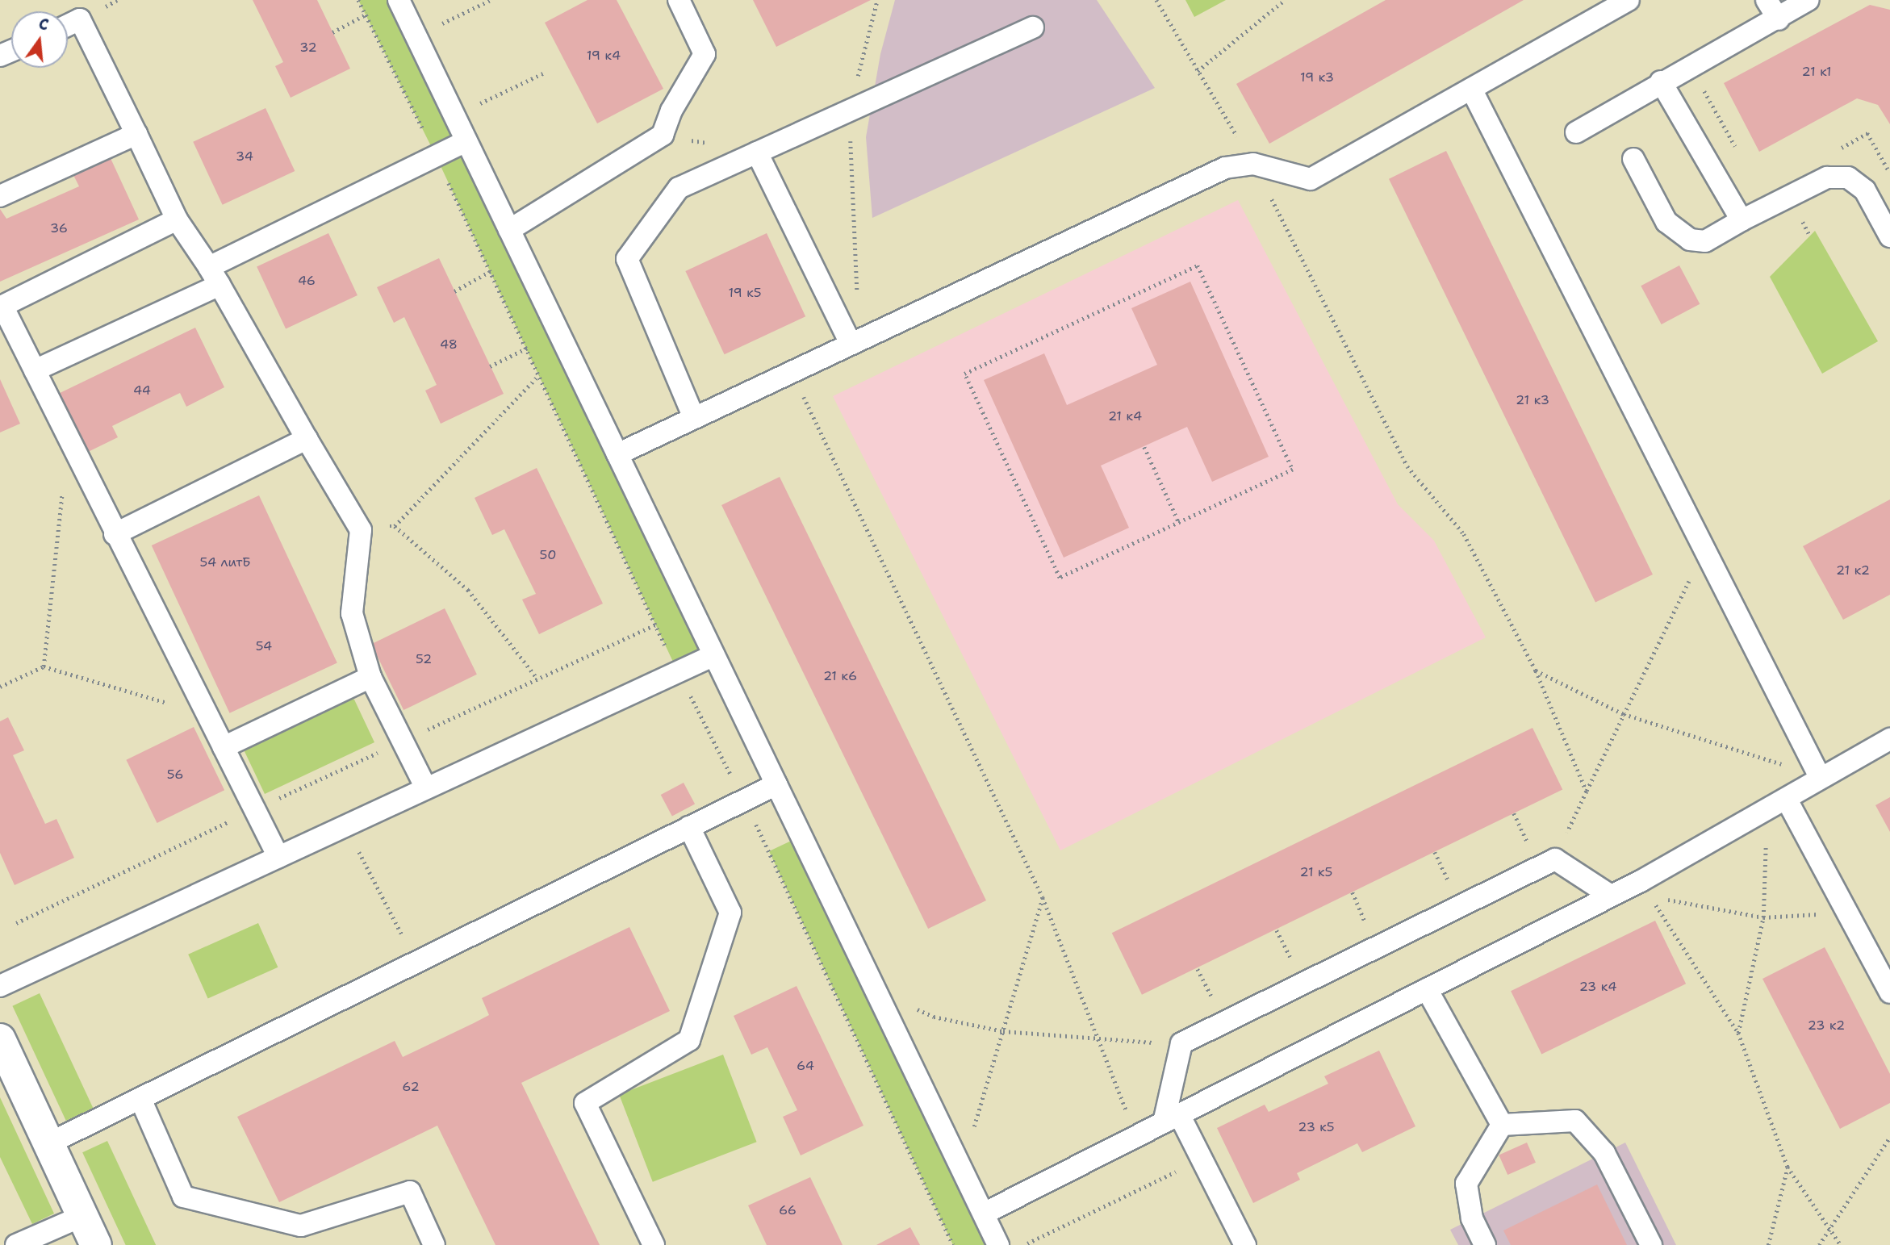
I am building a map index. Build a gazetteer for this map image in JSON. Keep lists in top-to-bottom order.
{
  "house_numbers": [
    "32",
    "19 к4",
    "21 к1",
    "19 к3",
    "34",
    "36",
    "46",
    "19 к5",
    "48",
    "44",
    "21 к3",
    "21 к4",
    "50",
    "54 литБ",
    "21 к2",
    "54",
    "52",
    "21 к6",
    "56",
    "21 к5",
    "23 к4",
    "23 к2",
    "64",
    "62",
    "23 к5",
    "66"
  ],
  "north": "top"
}
